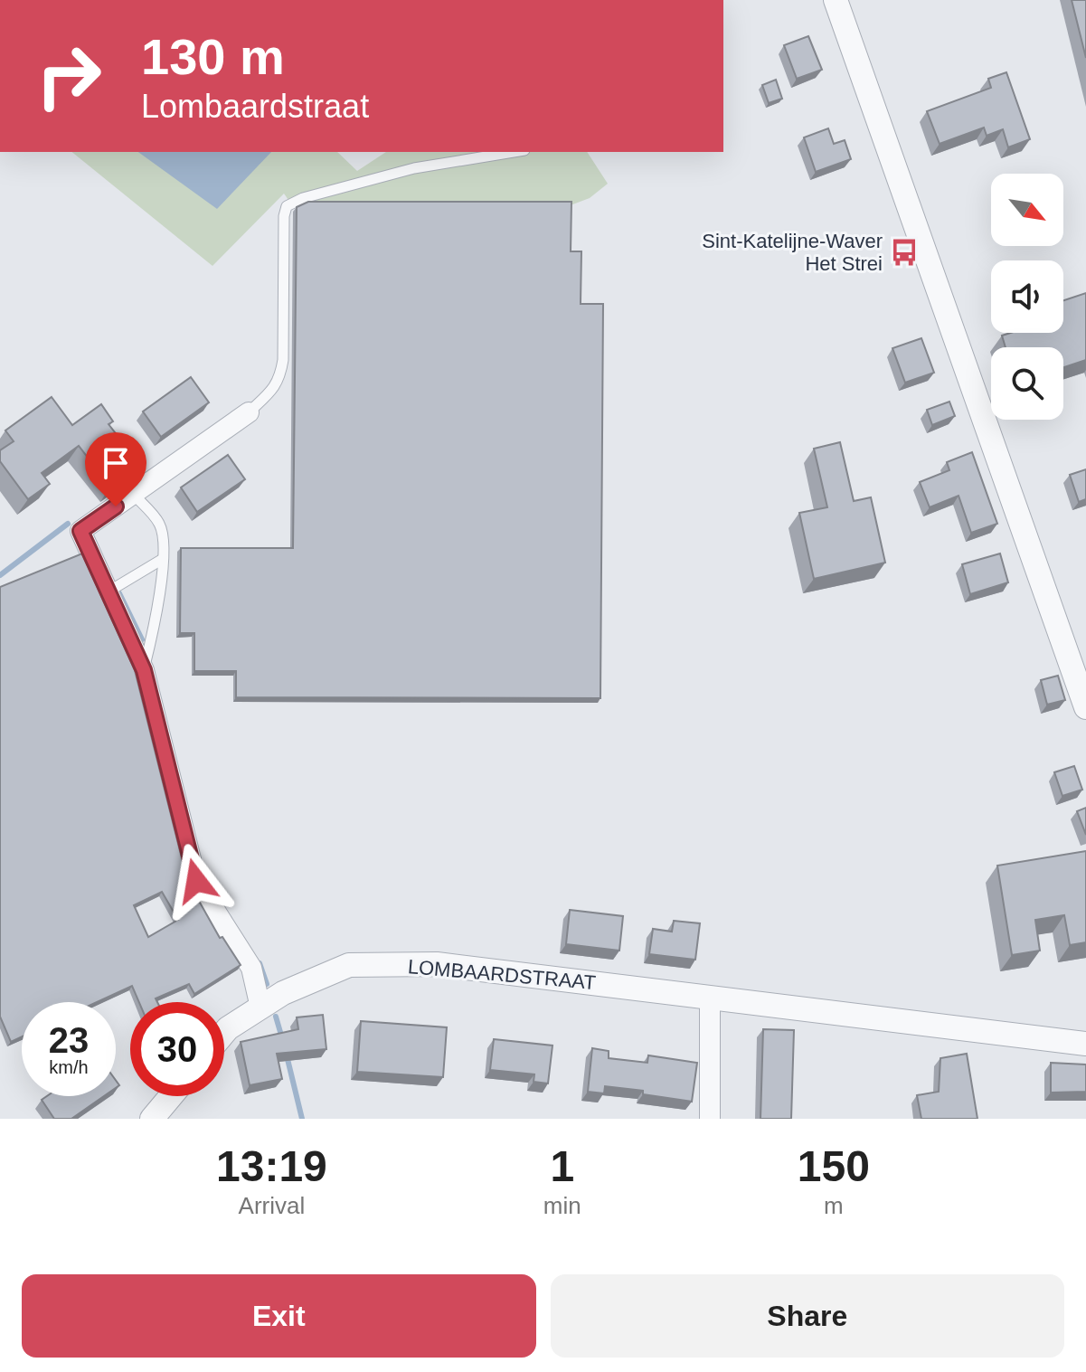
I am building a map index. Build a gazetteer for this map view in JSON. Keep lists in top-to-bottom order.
{
  "streets": {
    "street": ["LOMBAARDSTRAAT"]
  },
  "places": {
    "bus stop": ["Sint-Katelijne-Waver Het Strei"]
  },
  "north": "bottom right",
  "page": {
    "turn": ["130 m", "Lombaardstraat"],
    "speed": "23 km/h",
    "limit": "30",
    "eta": [
      "13:19",
      "Arrival",
      "1",
      "min",
      "150",
      "m"
    ],
    "buttons": ["Exit", "Share"]
  }
}
